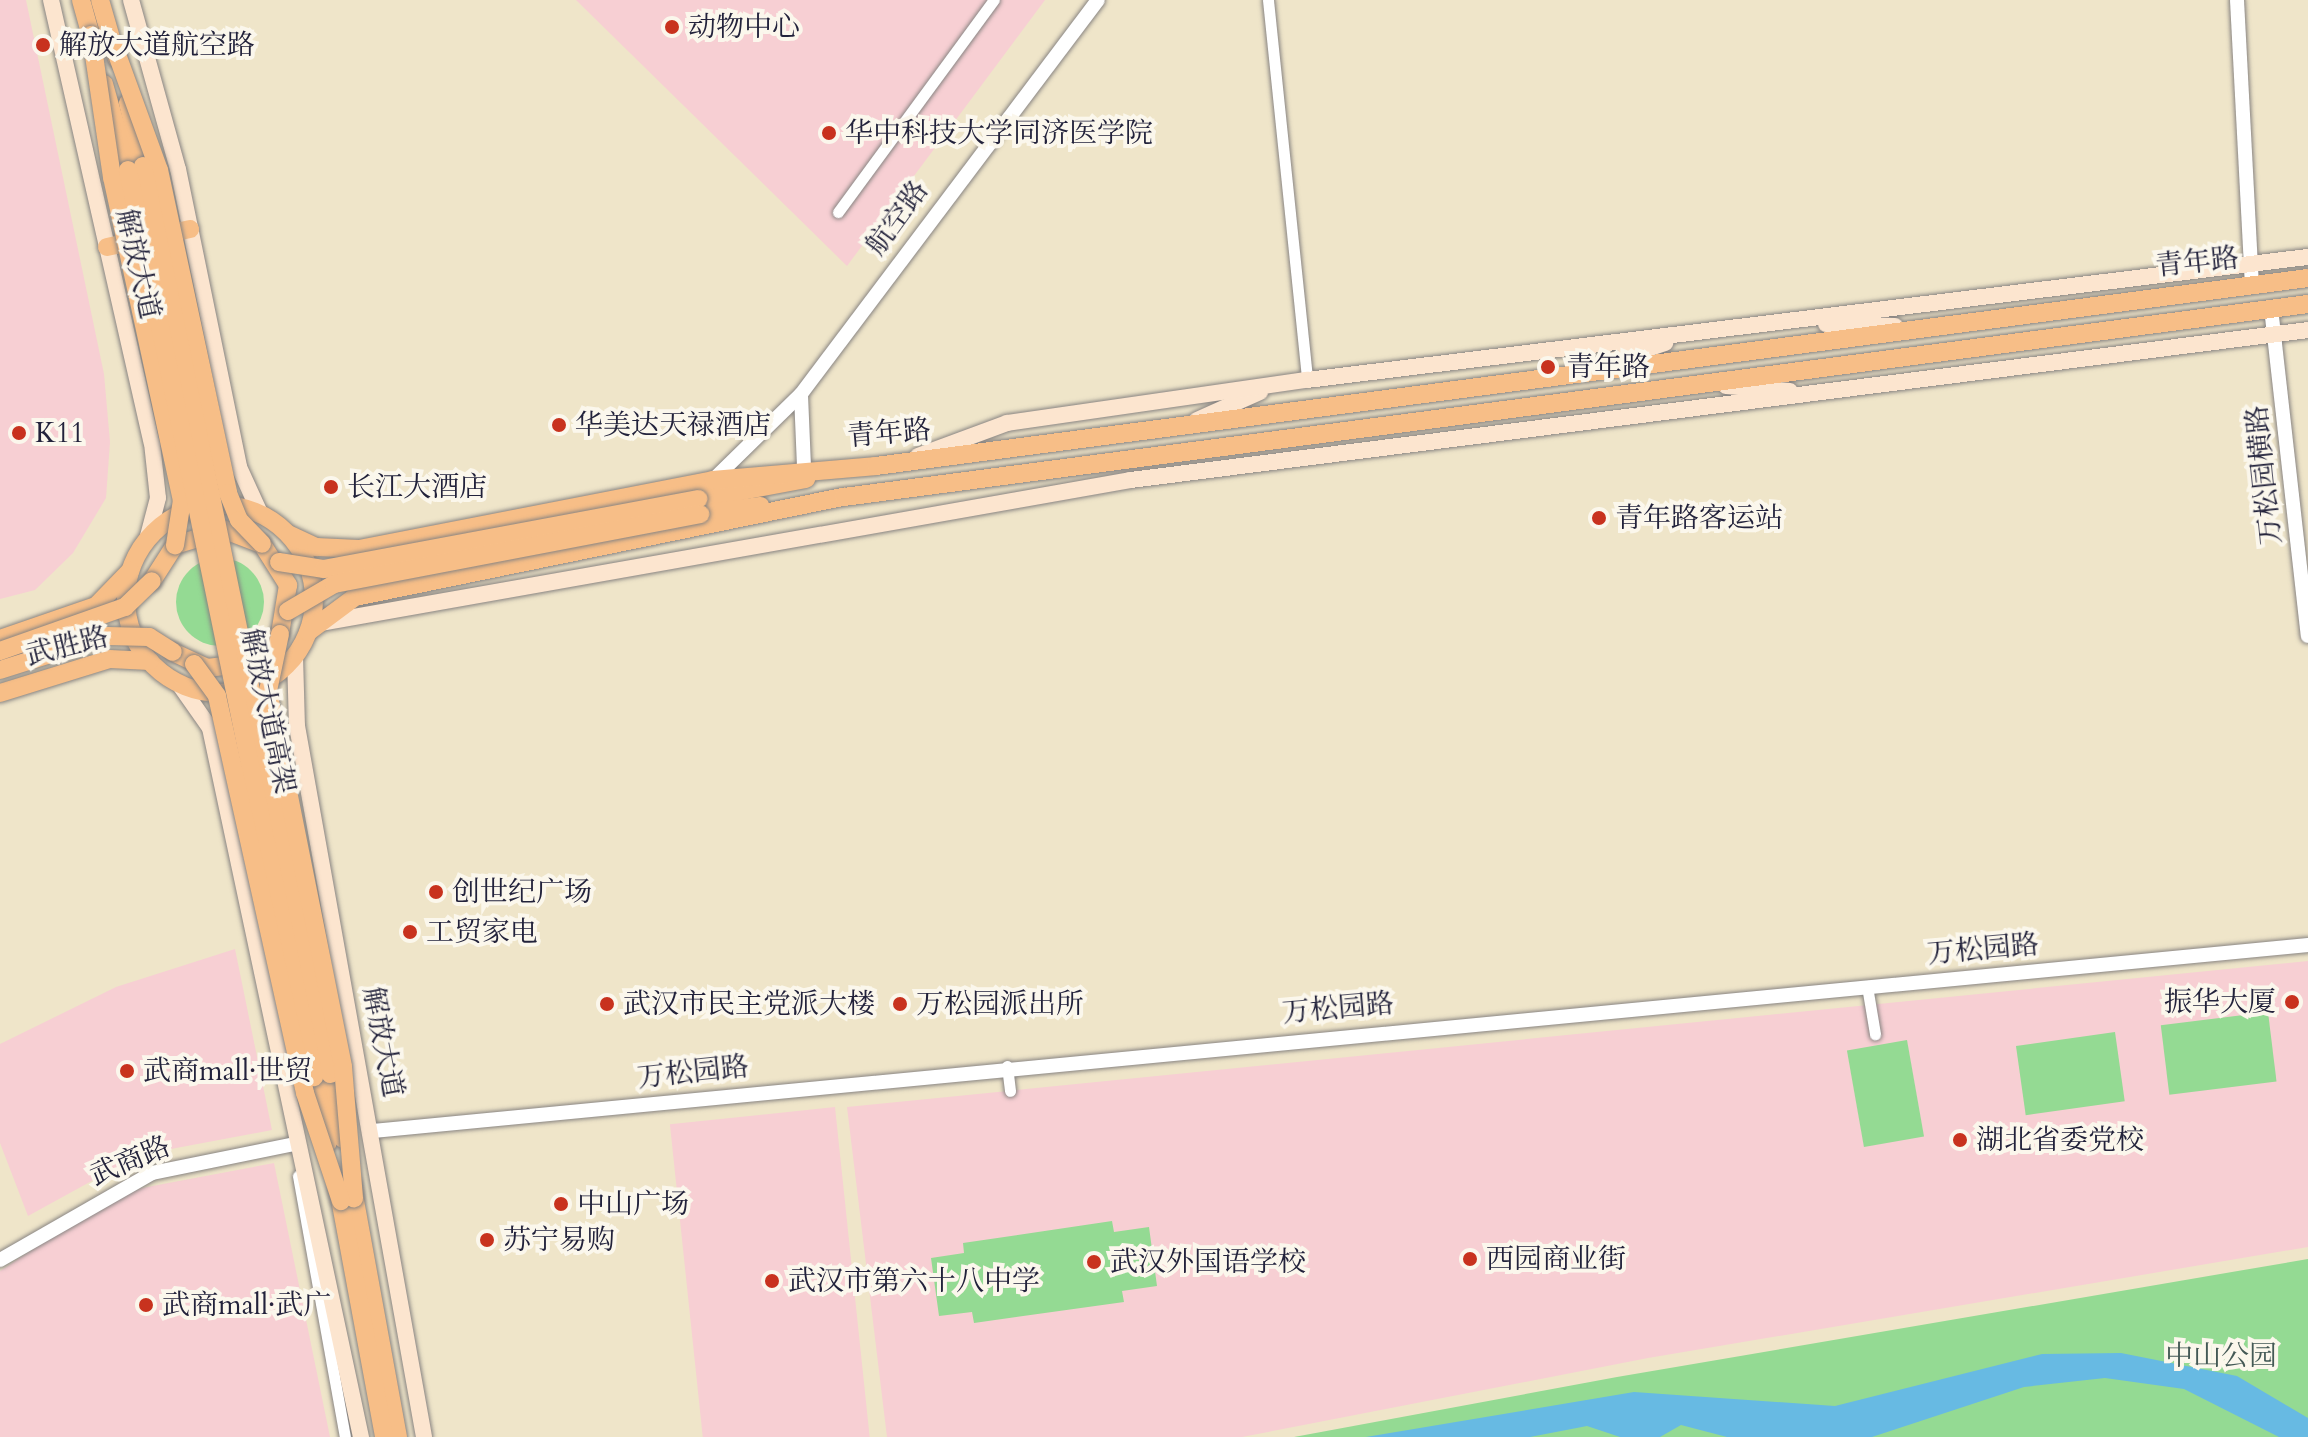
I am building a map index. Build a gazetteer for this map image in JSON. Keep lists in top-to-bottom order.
{
  "streets": {
    "main road": [
      "青年路",
      "解放大道",
      "武胜路",
      "解放大道高架"
    ],
    "street": [
      "航空路",
      "万松园横路",
      "万松园路",
      "武商路"
    ]
  },
  "crossings": [
    ["航空路", "青年路"],
    ["青年路", "解放大道"],
    ["青年路", "万松园横路"],
    ["青年路", "武胜路"],
    ["解放大道", "武胜路"],
    ["解放大道", "万松园路"]
  ],
  "parks": ["中山公园"],
  "places": [
    "动物中心",
    "解放大道航空路",
    "华中科技大学同济医学院",
    "青年路",
    "华美达天禄酒店",
    "K11",
    "长江大酒店",
    "青年路客运站",
    "创世纪广场",
    "工贸家电",
    "振华大厦",
    "武汉市民主党派大楼",
    "万松园派出所",
    "武商mall·世贸",
    "湖北省委党校",
    "中山广场",
    "苏宁易购",
    "西园商业街",
    "武汉外国语学校",
    "武汉市第六十八中学",
    "武商mall·武广"
  ]
}
